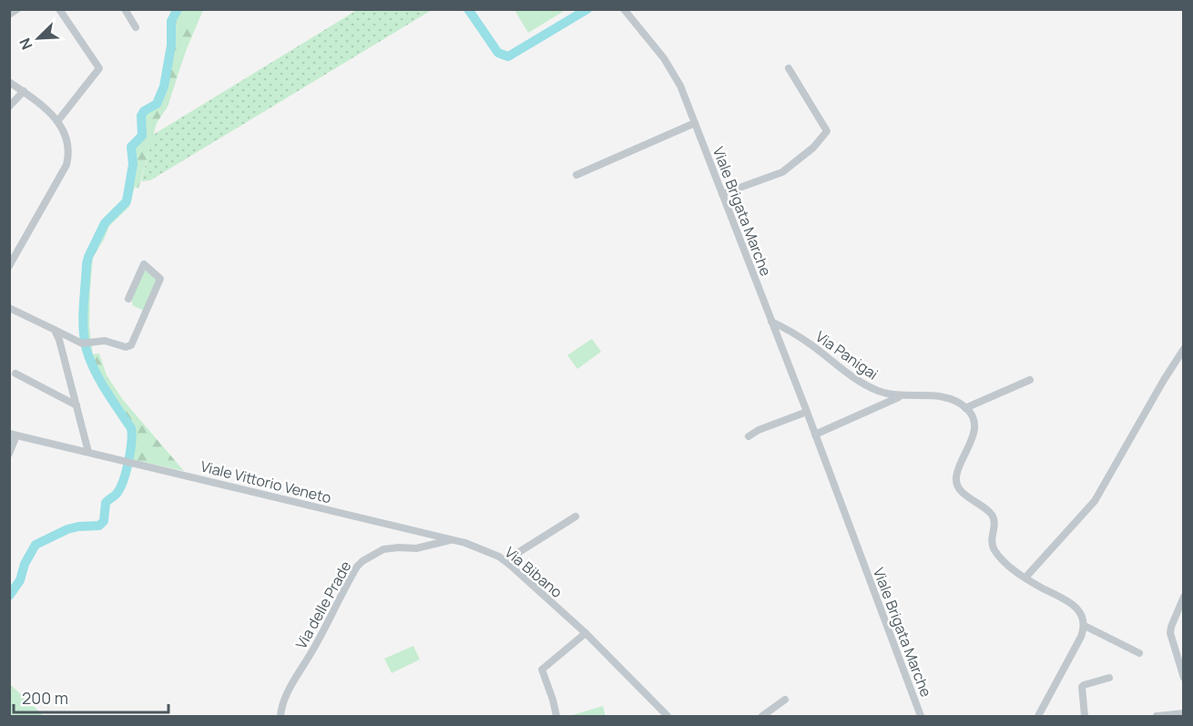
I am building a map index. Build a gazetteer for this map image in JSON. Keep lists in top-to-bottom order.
{
  "streets": {
    "street": [
      "Viale Brigata Marche",
      "Via Panigai",
      "Viale Vittorio Veneto",
      "Via Bibano",
      "Via delle Prade"
    ]
  },
  "crossings": [
    ["Viale Brigata Marche", "Via Panigai"],
    ["Viale Vittorio Veneto", "Via Bibano"],
    ["Via Bibano", "Via delle Prade"]
  ],
  "scale_bar": "200 m",
  "north": "bottom left"
}
